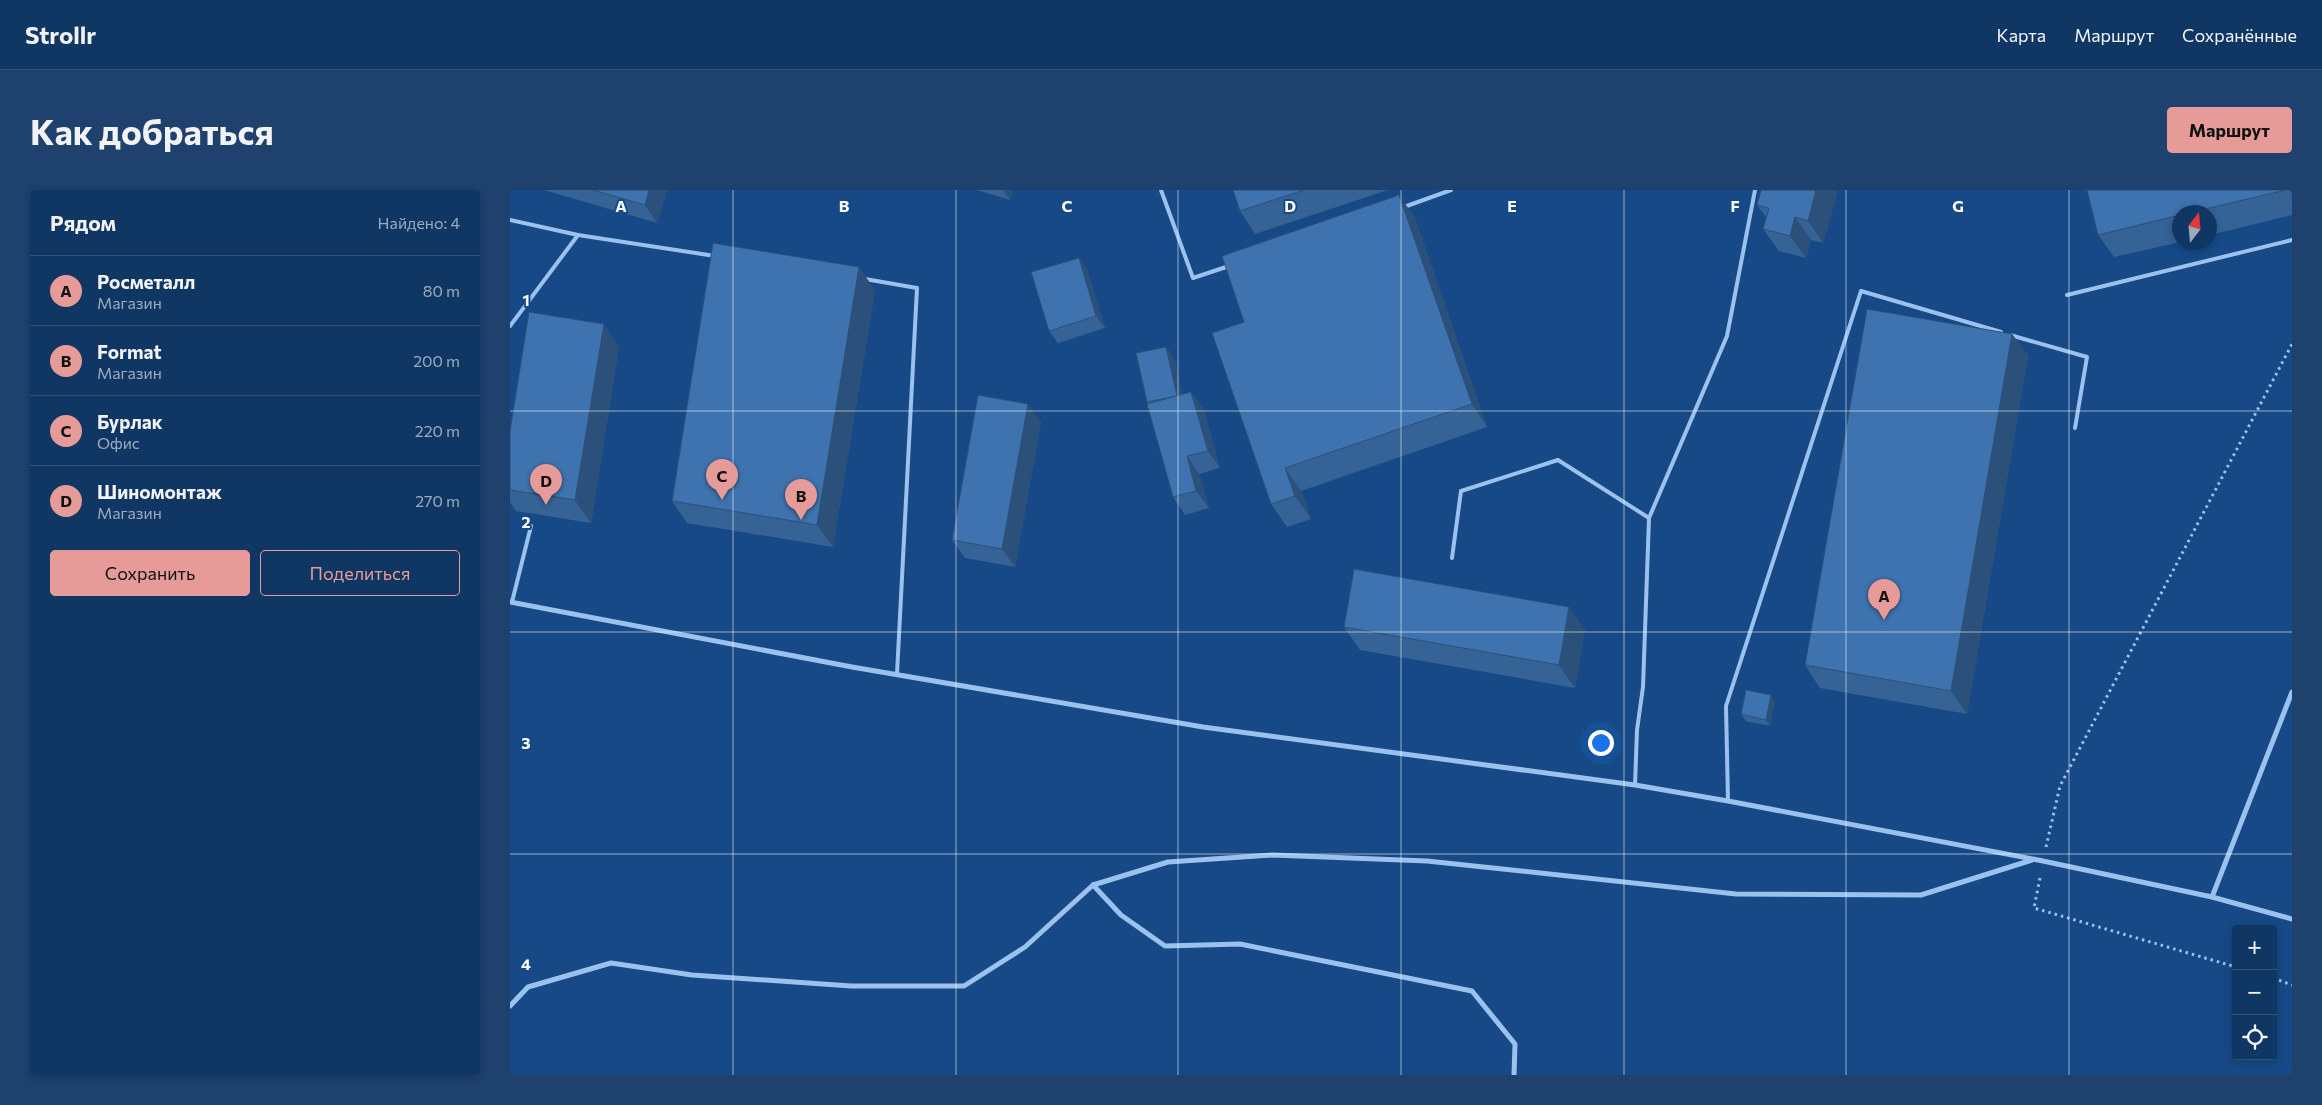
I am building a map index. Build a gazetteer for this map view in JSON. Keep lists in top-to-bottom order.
{
  "north": "top",
  "page": {
    "header": "Strollr",
    "nav": ["Карта", "Маршрут", "Сохранённые"],
    "buttons": [
      "Маршрут",
      ["Сохранить", "Поделиться"]
    ],
    "title": "Как добраться",
    "heading": ["Рядом", "Найдено: 4"],
    "list": [
      {
        "mark": "A",
        "name": "Росметалл",
        "note": "Магазин",
        "value": "80 m"
      },
      {
        "mark": "B",
        "name": "Format",
        "note": "Магазин",
        "value": "200 m"
      },
      {
        "mark": "C",
        "name": "Бурлак",
        "note": "Офис",
        "value": "220 m"
      },
      {
        "mark": "D",
        "name": "Шиномонтаж",
        "note": "Магазин",
        "value": "270 m"
      }
    ],
    "pins": [
      "C",
      "D",
      "B",
      "A"
    ],
    "map_buttons": ["+", "−"]
  },
  "grid": {
    "columns": [
      "A",
      "B",
      "C",
      "D",
      "E",
      "F",
      "G"
    ],
    "rows": [
      "1",
      "2",
      "3",
      "4"
    ]
  }
}
